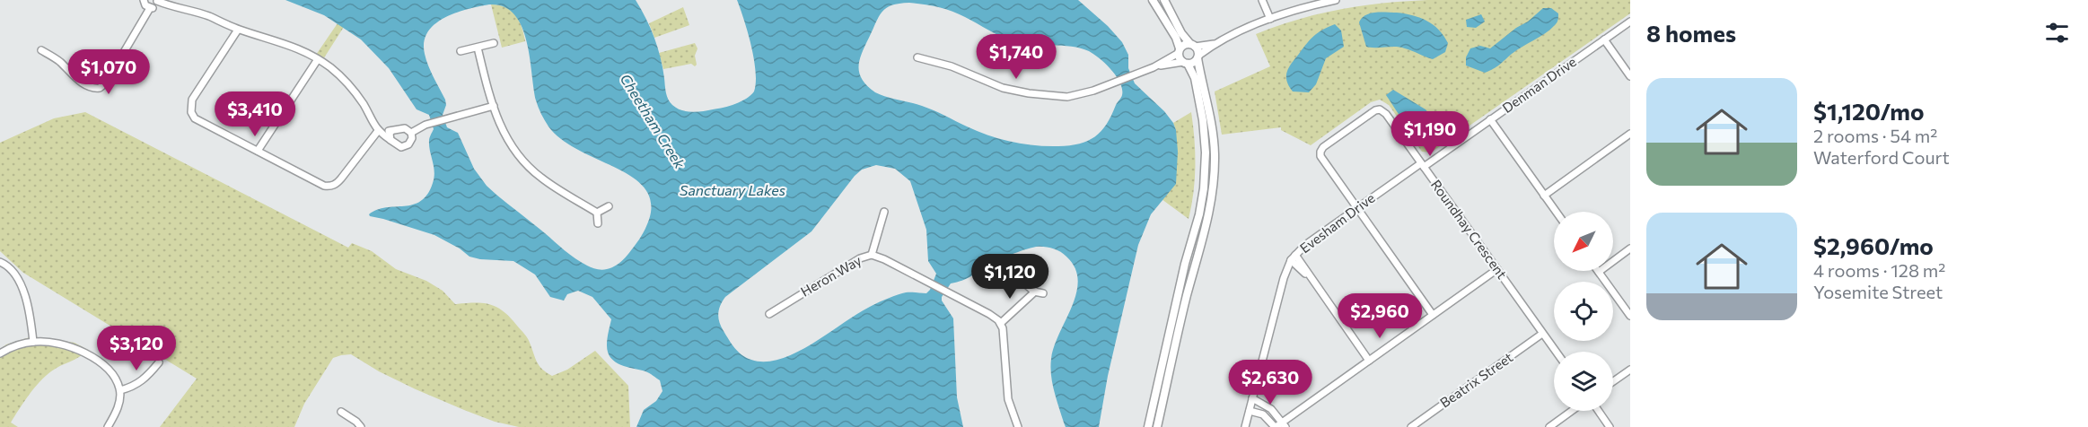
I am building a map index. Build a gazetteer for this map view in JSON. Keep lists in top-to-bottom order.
{
  "streets": {
    "street": [
      "Denman Drive",
      "Evesham Drive",
      "Roundhay Crescent",
      "Heron Way",
      "Beatrix Street"
    ]
  },
  "crossings": [
    ["Denman Drive", "Evesham Drive"],
    ["Denman Drive", "Roundhay Crescent"],
    ["Evesham Drive", "Roundhay Crescent"],
    ["Roundhay Crescent", "Beatrix Street"]
  ],
  "water": ["Cheetham Creek", "Sanctuary Lakes"],
  "north": "bottom left",
  "page": {
    "heading": "8 homes",
    "price": [
      "$1,740",
      "$1,070",
      "$3,410",
      "$1,190",
      "$1,120",
      "$2,960",
      "$3,120",
      "$2,630"
    ],
    "list": [
      {
        "name": "$1,120/mo",
        "note": "2 rooms · 54 m² · Waterford Court"
      },
      {
        "name": "$2,960/mo",
        "note": "4 rooms · 128 m² · Yosemite Street"
      }
    ]
  }
}
